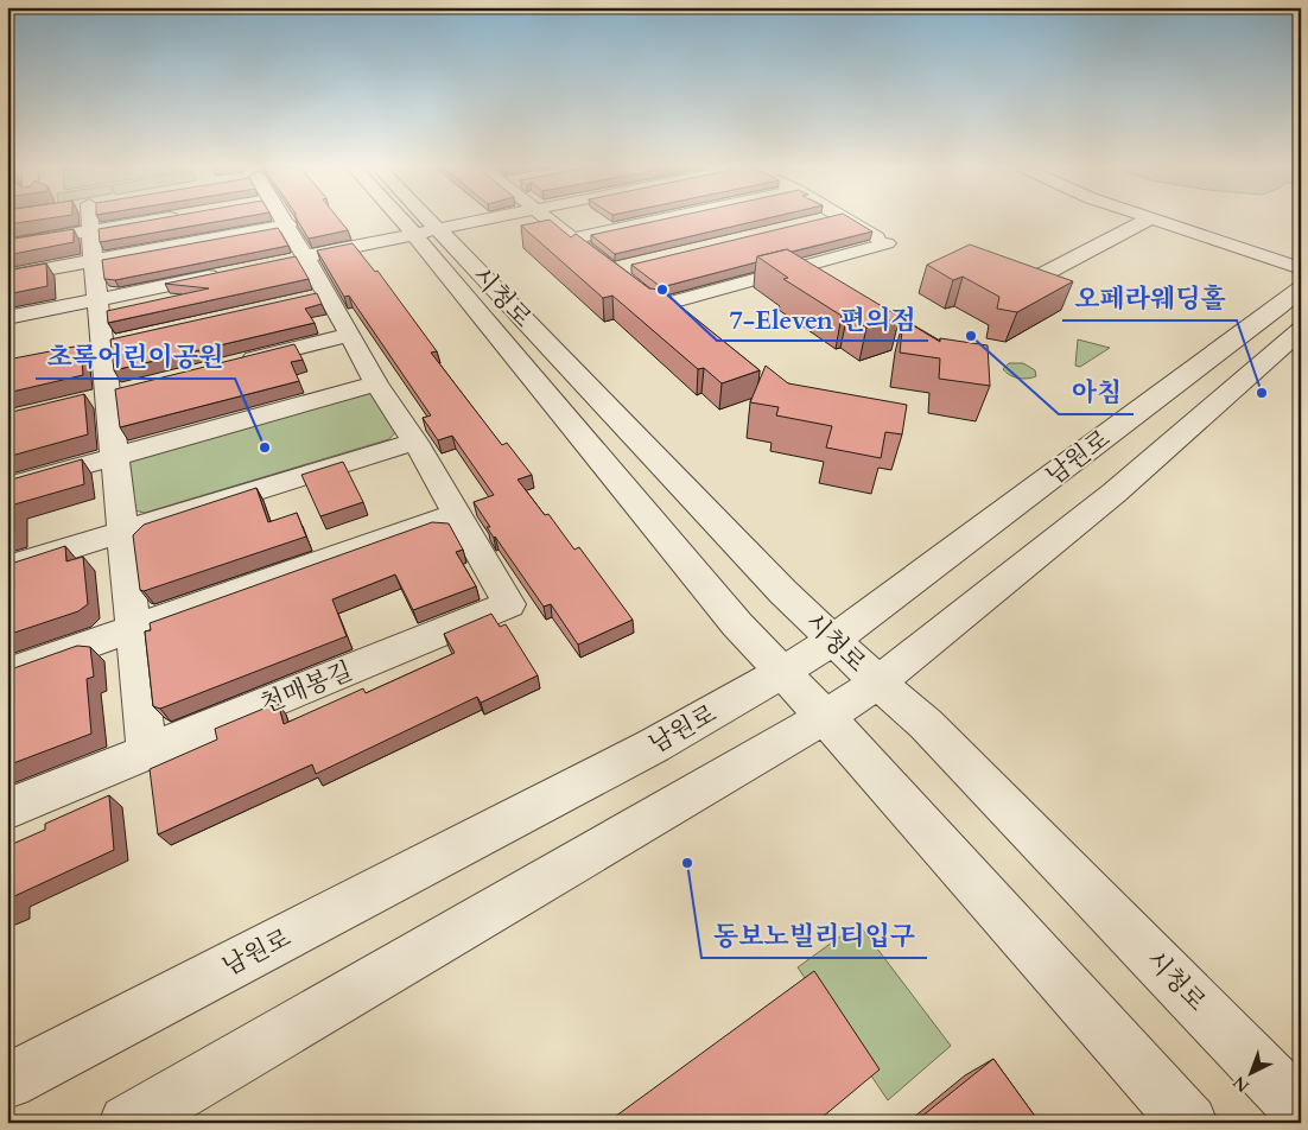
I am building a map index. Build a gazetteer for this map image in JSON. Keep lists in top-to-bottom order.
{
  "streets": {
    "street": ["시청로", "남원로", "천매봉길"]
  },
  "crossings": [
    ["시청로", "남원로"]
  ],
  "places": [
    "7-Eleven 편의점",
    "아침",
    "오페라웨딩홀",
    "초록어린이공원",
    "동보노빌리티입구"
  ],
  "north": "bottom left"
}
